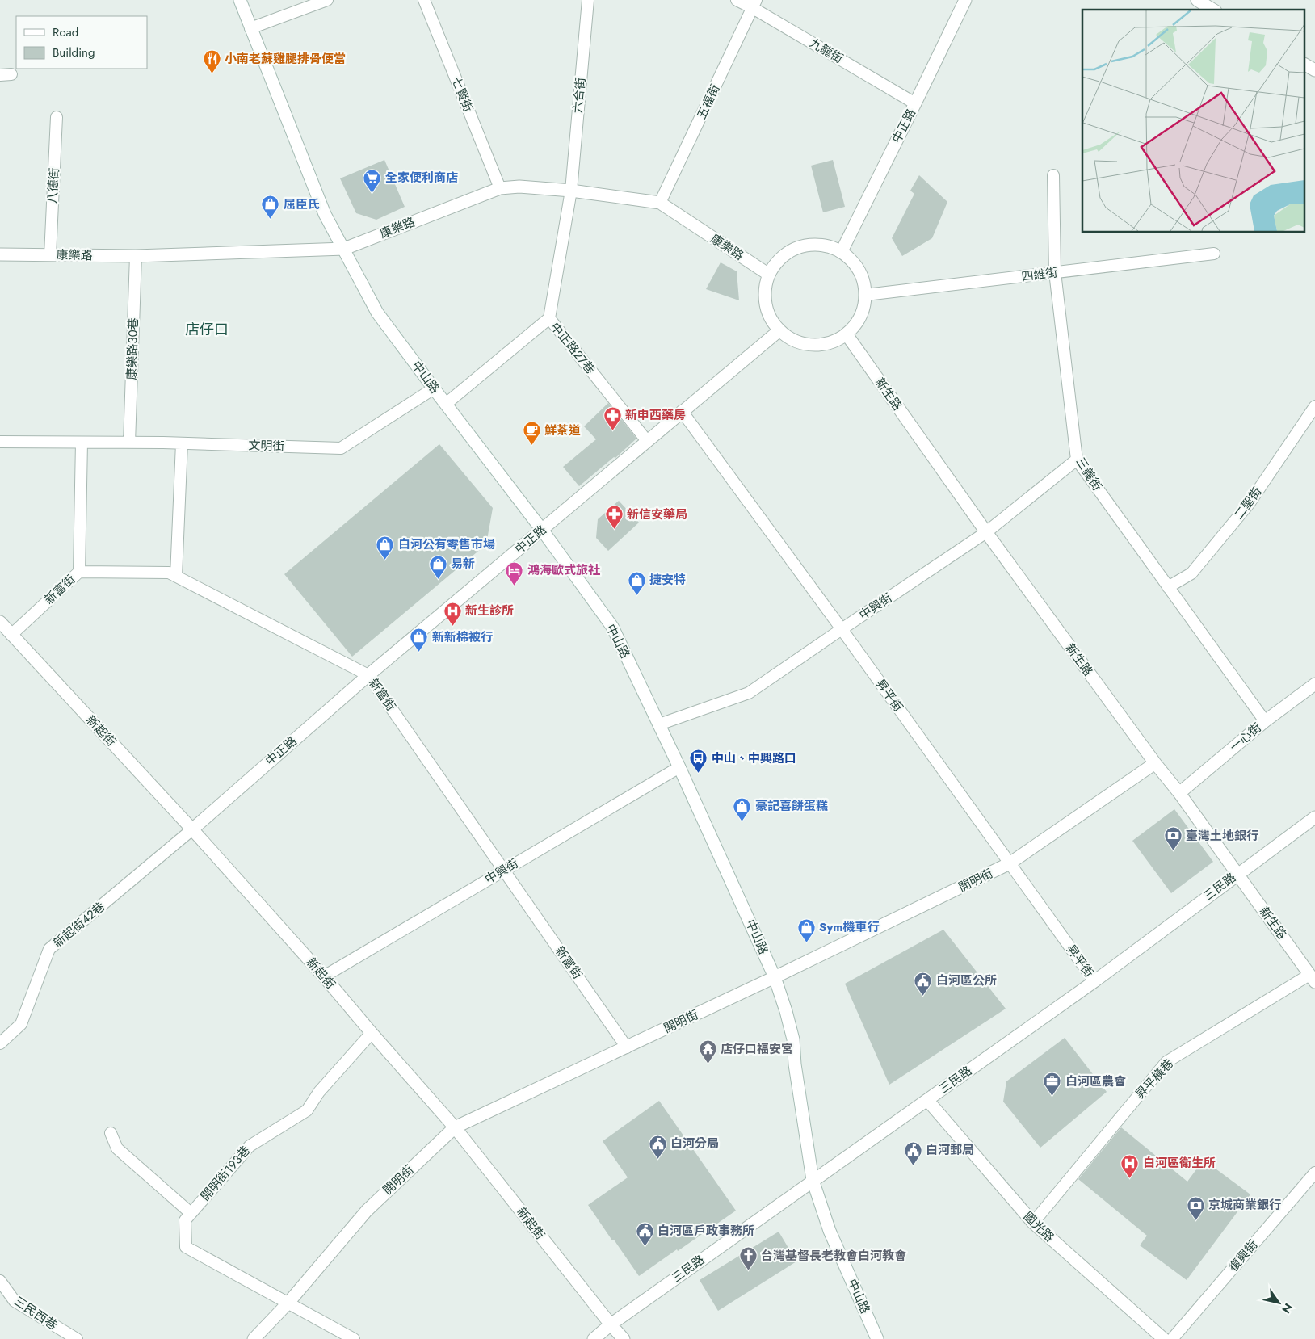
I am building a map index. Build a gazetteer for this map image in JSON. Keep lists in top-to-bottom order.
{
  "streets": {
    "street": [
      "中正路",
      "康樂路",
      "中山路",
      "新生路",
      "新起街",
      "一心街",
      "開明街",
      "三民路",
      "國光路"
    ],
    "lane": [
      "九龍街",
      "七賢街",
      "六合街",
      "五福街",
      "八德街",
      "四維街",
      "中正路27巷",
      "康樂路30巷",
      "文明街",
      "三義街",
      "二聖街",
      "新富街",
      "中興街",
      "昇平街",
      "新起街42巷",
      "昇平橫巷",
      "開明街193巷",
      "復興街",
      "三民西巷"
    ]
  },
  "crossings": [
    ["九龍街", "五福街"],
    ["九龍街", "中正路"],
    ["七賢街", "康樂路"],
    ["六合街", "康樂路"],
    ["六合街", "中正路27巷"],
    ["五福街", "康樂路"],
    ["中正路", "康樂路"],
    ["中正路", "四維街"],
    ["中正路", "中正路27巷"],
    ["中正路", "中山路"],
    ["中正路", "新生路"],
    ["中正路", "新富街"],
    ["中正路", "昇平街"],
    ["中正路", "新起街"],
    ["中正路", "新起街42巷"],
    ["八德街", "康樂路"],
    ["康樂路", "四維街"],
    ["康樂路", "中正路27巷"],
    ["康樂路", "康樂路30巷"],
    ["康樂路", "中山路"],
    ["康樂路", "新生路"],
    ["四維街", "新生路"],
    ["四維街", "三義街"],
    ["康樂路30巷", "文明街"],
    ["中山路", "文明街"],
    ["中山路", "中興街"],
    ["中山路", "開明街"],
    ["中山路", "三民路"],
    ["新生路", "中興街"],
    ["新生路", "一心街"],
    ["新生路", "開明街"],
    ["新生路", "三民路"],
    ["新生路", "昇平橫巷"],
    ["三義街", "二聖街"],
    ["三義街", "中興街"],
    ["三義街", "一心街"],
    ["新富街", "中興街"],
    ["新富街", "新起街"],
    ["新富街", "開明街"],
    ["中興街", "昇平街"],
    ["中興街", "新起街"],
    ["昇平街", "開明街"],
    ["昇平街", "三民路"],
    ["新起街", "開明街"],
    ["新起街", "三民路"],
    ["新起街", "新起街42巷"],
    ["新起街", "開明街193巷"],
    ["開明街", "開明街193巷"],
    ["三民路", "國光路"],
    ["昇平橫巷", "國光路"]
  ],
  "districts": ["店仔口"],
  "places": {
    "restaurant": ["小南老蘇雞腿排骨便當"],
    "supermarket": ["全家便利商店"],
    "shop": [
      "屈臣氏",
      "白河公有零售市場",
      "易新",
      "捷安特",
      "新新棉被行",
      "豪記喜餅蛋糕",
      "Sym機車行"
    ],
    "pharmacy": ["新申西藥房", "新信安藥局"],
    "cafe": ["鮮茶道"],
    "hotel": ["鴻海歐式旅社"],
    "hospital": ["新生診所", "白河區衛生所"],
    "bus stop": ["中山、中興路口"],
    "bank": ["臺灣土地銀行", "京城商業銀行"],
    "public building": [
      "白河區公所",
      "白河分局",
      "白河郵局",
      "白河區戶政事務所"
    ],
    "temple": ["店仔口福安宮"],
    "office": ["白河區農會"],
    "church": ["台灣基督長老教會白河教會"]
  },
  "legend": ["Road", "Building"],
  "north": "bottom right"
}
